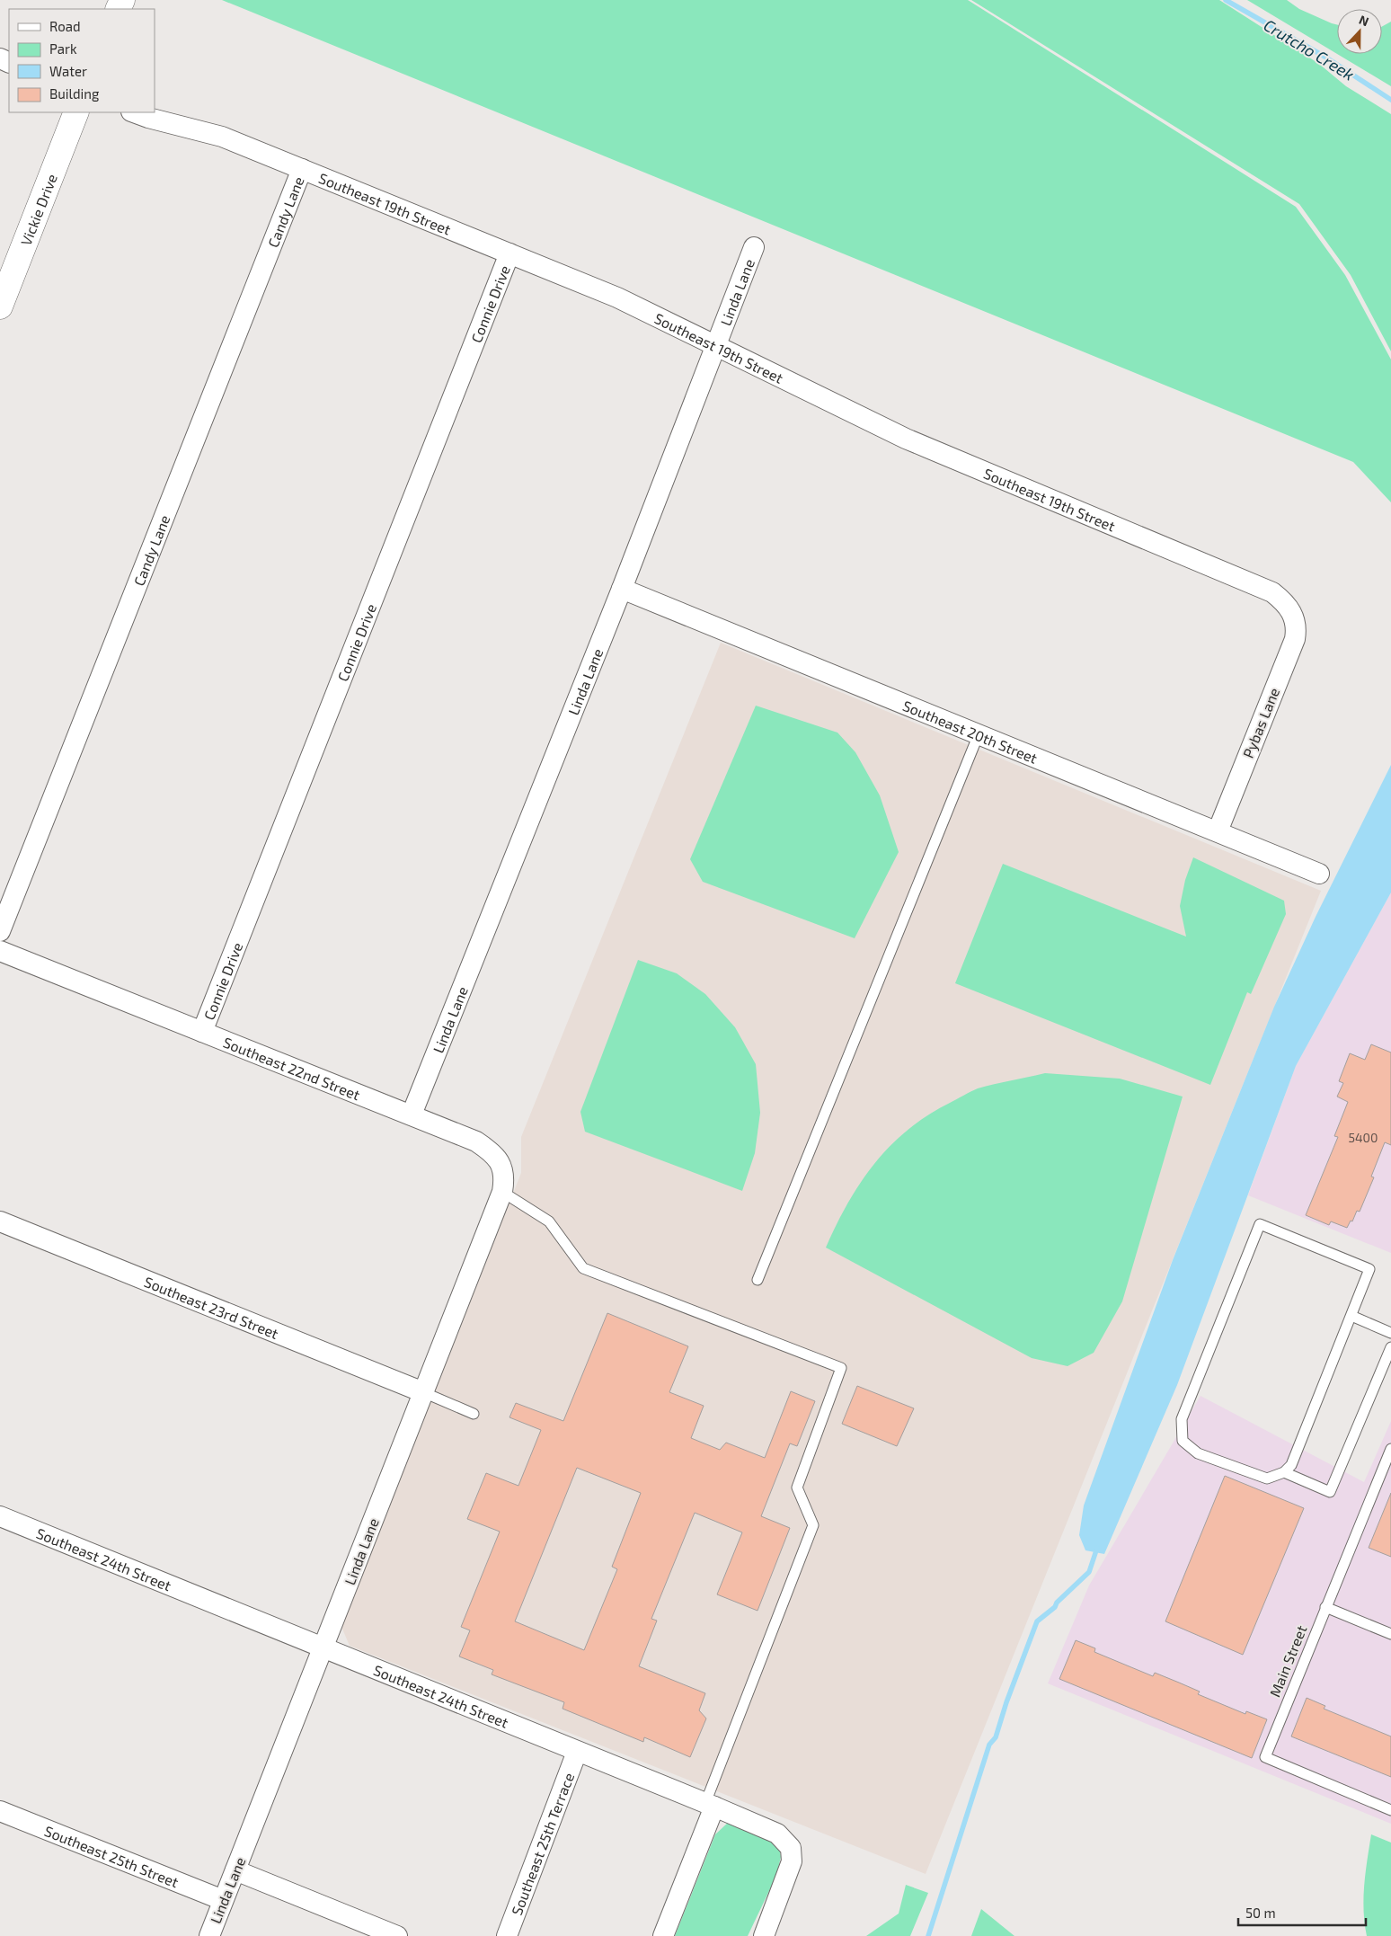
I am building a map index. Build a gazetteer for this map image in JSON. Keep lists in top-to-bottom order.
{
  "streets": {
    "street": [
      "Southeast 19th Street",
      "Vickie Drive",
      "Candy Lane",
      "Linda Lane",
      "Connie Drive",
      "Pybas Lane",
      "Southeast 20th Street",
      "Southeast 22nd Street",
      "Southeast 23rd Street",
      "Southeast 24th Street",
      "Southeast 25th Terrace",
      "Southeast 25th Street"
    ],
    "lane": ["Main Street"]
  },
  "crossings": [
    ["Southeast 19th Street", "Candy Lane"],
    ["Southeast 19th Street", "Linda Lane"],
    ["Southeast 19th Street", "Connie Drive"],
    ["Southeast 19th Street", "Pybas Lane"],
    ["Linda Lane", "Southeast 20th Street"],
    ["Linda Lane", "Southeast 22nd Street"],
    ["Linda Lane", "Southeast 23rd Street"],
    ["Linda Lane", "Southeast 24th Street"],
    ["Linda Lane", "Southeast 25th Street"],
    ["Connie Drive", "Southeast 22nd Street"],
    ["Pybas Lane", "Southeast 20th Street"],
    ["Southeast 24th Street", "Southeast 25th Terrace"]
  ],
  "water": ["Crutcho Creek"],
  "house_numbers": ["5400"],
  "legend": [
    "Road",
    "Park",
    "Water",
    "Building"
  ],
  "scale_bar": "50 m",
  "north": "top"
}
